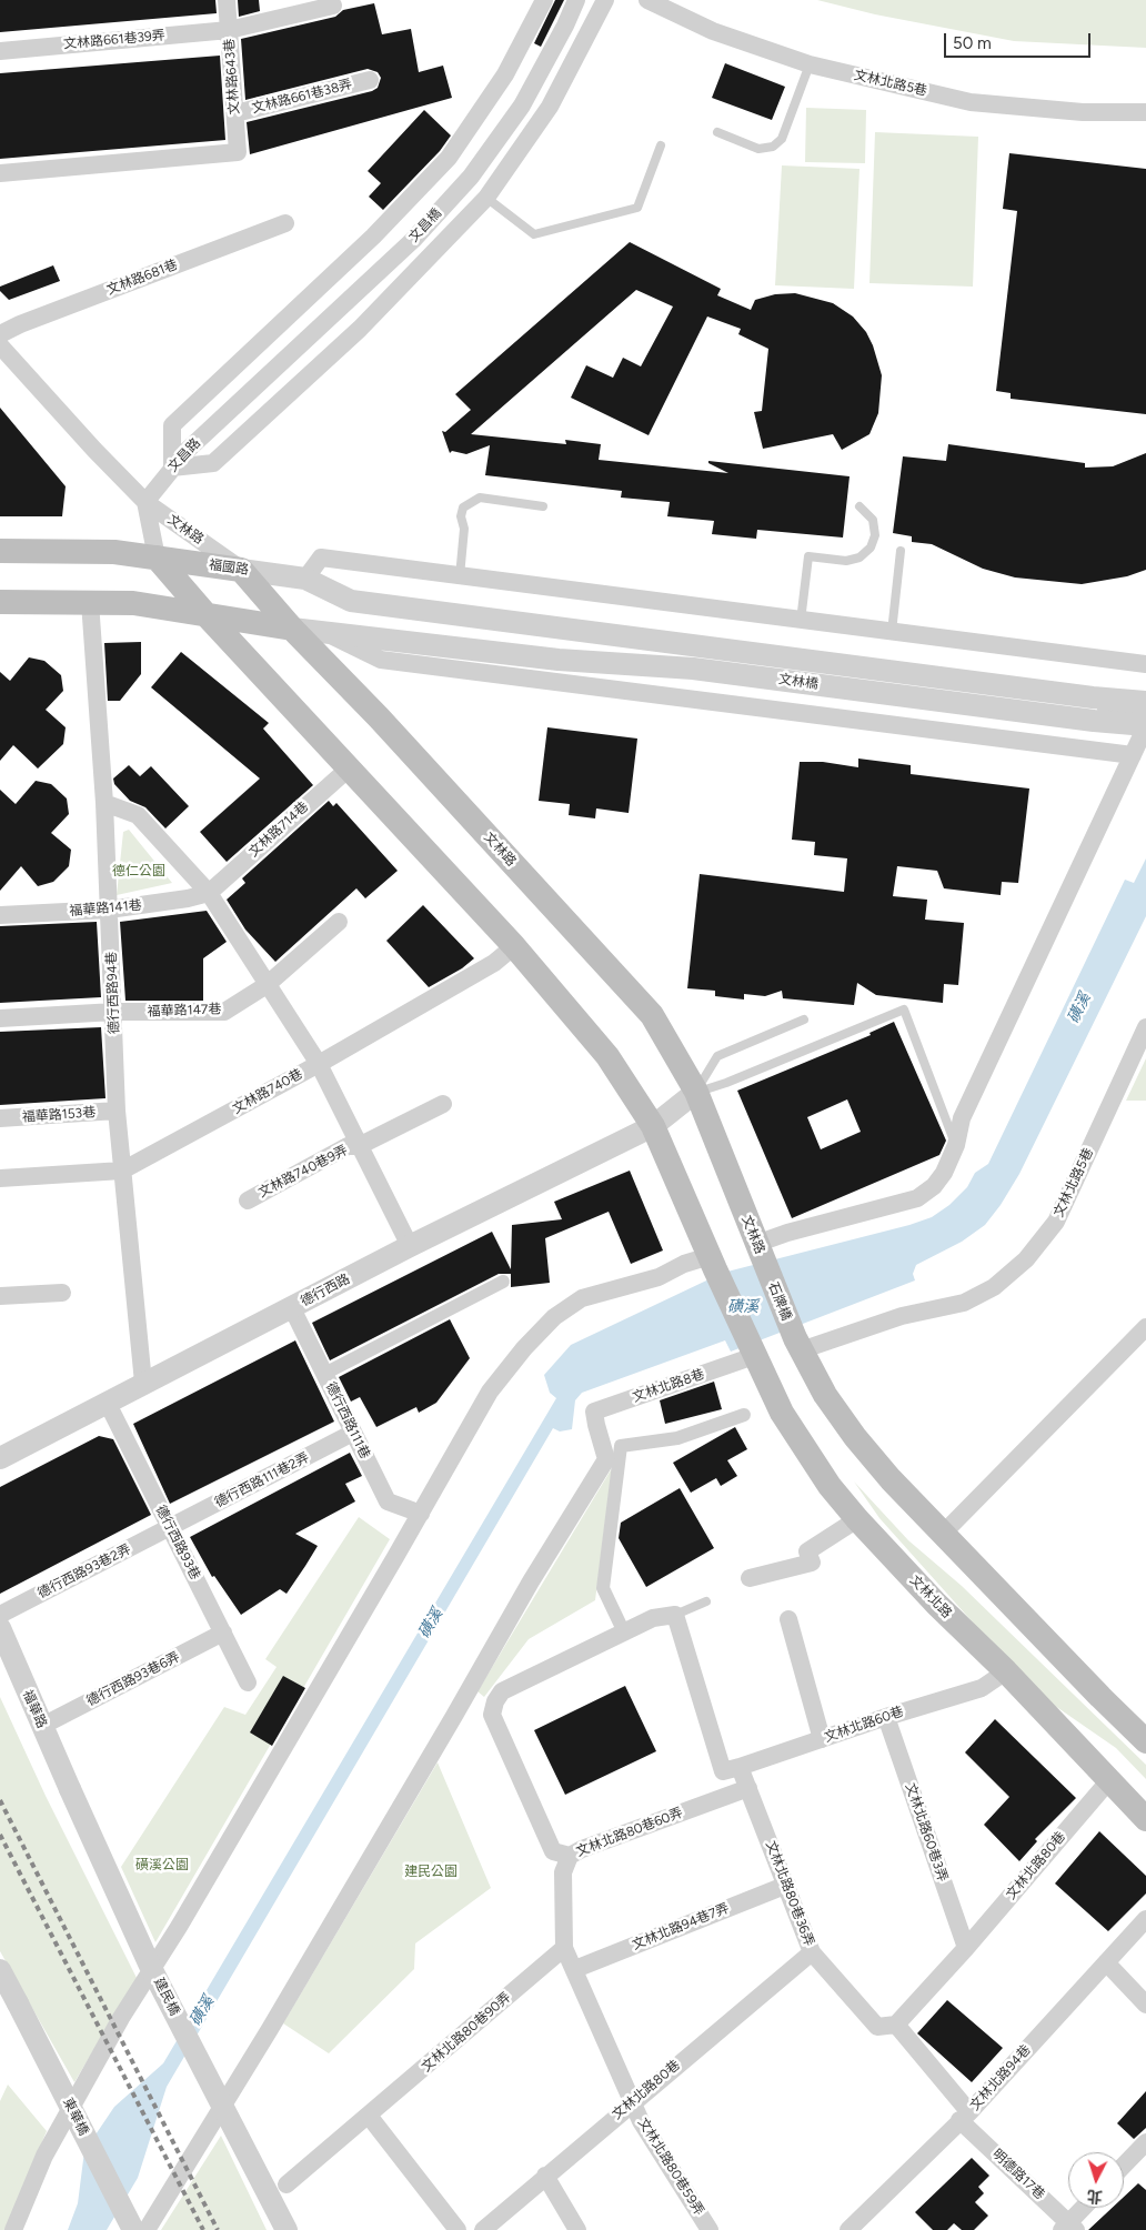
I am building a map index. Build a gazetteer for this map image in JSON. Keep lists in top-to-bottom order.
{
  "streets": {
    "main road": [
      "文林路",
      "福國路",
      "石牌橋",
      "文林北路"
    ],
    "street": [
      "文林路661巷39弄",
      "文林路643巷",
      "文林北路5巷",
      "文林路661巷38弄",
      "文昌橋",
      "文林路681巷",
      "文昌路",
      "文林橋",
      "文林路714巷",
      "福華路141巷",
      "德行西路94巷",
      "福華路147巷",
      "文林路740巷",
      "福華路153巷",
      "文林路740巷9弄",
      "德行西路",
      "文林北路8巷",
      "德行西路111巷",
      "德行西路111巷2弄",
      "德行西路93巷",
      "德行西路93巷2弄",
      "德行西路93巷6弄",
      "福華路",
      "文林北路60巷",
      "文林北路80巷60弄",
      "文林北路60巷3弄",
      "文林北路80巷",
      "文林北路80巷36弄",
      "文林北路94巷7弄",
      "建民橋",
      "文林北路80巷90弄",
      "文林北路94巷",
      "東華橋",
      "文林北路80巷59弄",
      "明德路17巷"
    ]
  },
  "crossings": [
    ["文林路661巷39弄", "文林路643巷"],
    ["文林路643巷", "文林路661巷38弄"],
    ["文林北路5巷", "石牌橋"],
    ["文昌橋", "文昌路"],
    ["文昌路", "文林路"],
    ["文林路", "福國路"],
    ["文林路", "文林路714巷"],
    ["文林路", "文林路740巷"],
    ["文林路", "德行西路"],
    ["文林路", "石牌橋"],
    ["福國路", "文林橋"],
    ["文林路714巷", "福華路141巷"],
    ["文林路714巷", "文林路740巷9弄"],
    ["福華路141巷", "德行西路94巷"],
    ["福華路141巷", "文林路740巷9弄"],
    ["德行西路94巷", "福華路147巷"],
    ["德行西路94巷", "文林路740巷"],
    ["德行西路94巷", "福華路153巷"],
    ["德行西路94巷", "文林路740巷9弄"],
    ["德行西路94巷", "德行西路"],
    ["福華路147巷", "文林路740巷9弄"],
    ["文林路740巷", "文林路740巷9弄"],
    ["文林路740巷9弄", "德行西路"],
    ["德行西路", "德行西路111巷"],
    ["德行西路", "德行西路93巷"],
    ["文林北路8巷", "文林北路"],
    ["德行西路111巷", "德行西路111巷2弄"],
    ["德行西路111巷2弄", "德行西路93巷"],
    ["德行西路111巷2弄", "德行西路93巷2弄"],
    ["德行西路93巷", "德行西路93巷2弄"],
    ["德行西路93巷", "德行西路93巷6弄"],
    ["文林北路", "文林北路60巷"],
    ["文林北路", "文林北路80巷"],
    ["德行西路93巷6弄", "福華路"],
    ["福華路", "建民橋"],
    ["文林北路60巷", "文林北路60巷3弄"],
    ["文林北路80巷60弄", "文林北路80巷"],
    ["文林北路80巷60弄", "文林北路80巷36弄"],
    ["文林北路80巷60弄", "文林北路94巷7弄"],
    ["文林北路80巷60弄", "文林北路80巷90弄"],
    ["文林北路80巷60弄", "文林北路80巷59弄"],
    ["文林北路60巷3弄", "文林北路80巷"],
    ["文林北路80巷", "文林北路80巷36弄"],
    ["文林北路80巷", "文林北路80巷59弄"],
    ["文林北路80巷", "明德路17巷"],
    ["文林北路80巷36弄", "文林北路94巷7弄"],
    ["文林北路80巷36弄", "明德路17巷"],
    ["文林北路94巷", "明德路17巷"]
  ],
  "water": ["磺溪"],
  "parks": ["德仁公園", "磺溪公園", "建民公園"],
  "scale_bar": "50 m",
  "north": "bottom"
}
